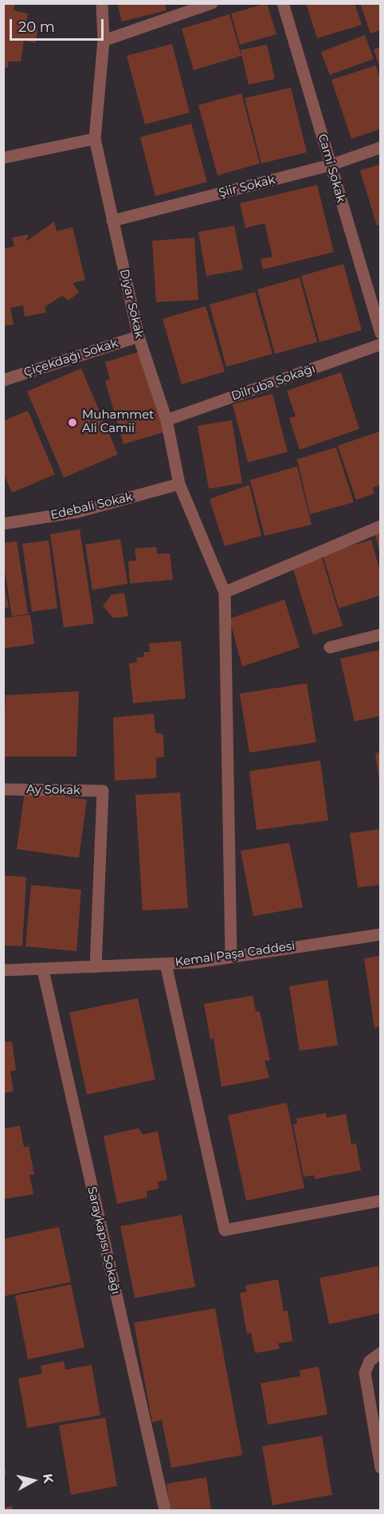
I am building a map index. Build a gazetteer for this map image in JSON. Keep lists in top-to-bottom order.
{
  "streets": {
    "street": [
      "Cami Sokak",
      "Şiir Sokak",
      "Diyar Sokak",
      "Çiçekdağı Sokak",
      "Dilruba Sokağı",
      "Edebali Sokak",
      "Ay Sokak",
      "Kemal Paşa Caddesi",
      "Saraykapısı Sokağı"
    ]
  },
  "crossings": [
    ["Cami Sokak", "Şiir Sokak"],
    ["Şiir Sokak", "Diyar Sokak"],
    ["Diyar Sokak", "Çiçekdağı Sokak"],
    ["Diyar Sokak", "Dilruba Sokağı"],
    ["Diyar Sokak", "Edebali Sokak"],
    ["Ay Sokak", "Kemal Paşa Caddesi"],
    ["Kemal Paşa Caddesi", "Saraykapısı Sokağı"]
  ],
  "places": ["Muhammet Ali Camii"],
  "scale_bar": "20 m",
  "north": "right"
}
